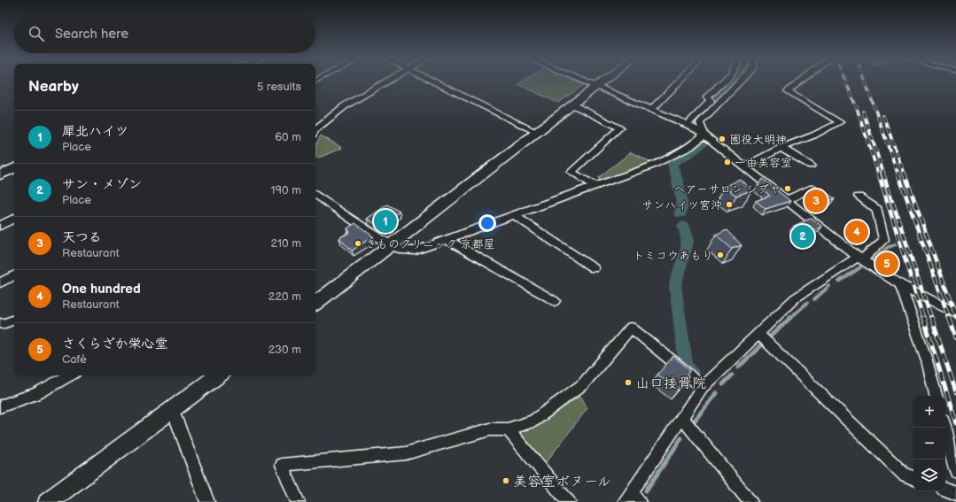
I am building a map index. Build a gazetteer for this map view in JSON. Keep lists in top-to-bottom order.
{
  "places": [
    "國役大明神",
    "一由美容室",
    "ヘアーサロン シブヤ",
    "サンハイツ宮沖",
    "きものクリニック 京都屋",
    "トミコウあもり",
    "山口接骨院",
    "美容室ボヌール"
  ],
  "page": {
    "search": "Search here",
    "heading": ["Nearby", "5 results"],
    "list": [
      {
        "mark": "1",
        "name": "犀北ハイツ",
        "note": "Place",
        "value": "60 m"
      },
      {
        "mark": "2",
        "name": "サン・メゾン",
        "note": "Place",
        "value": "190 m"
      },
      {
        "mark": "3",
        "name": "天つる",
        "note": "Restaurant",
        "value": "210 m"
      },
      {
        "mark": "4",
        "name": "One hundred",
        "note": "Restaurant",
        "value": "220 m"
      },
      {
        "mark": "5",
        "name": "さくらざか栄心堂",
        "note": "Café",
        "value": "230 m"
      }
    ],
    "pins": [
      "3",
      "1",
      "4",
      "2",
      "5"
    ],
    "map_buttons": ["+", "−"]
  }
}
